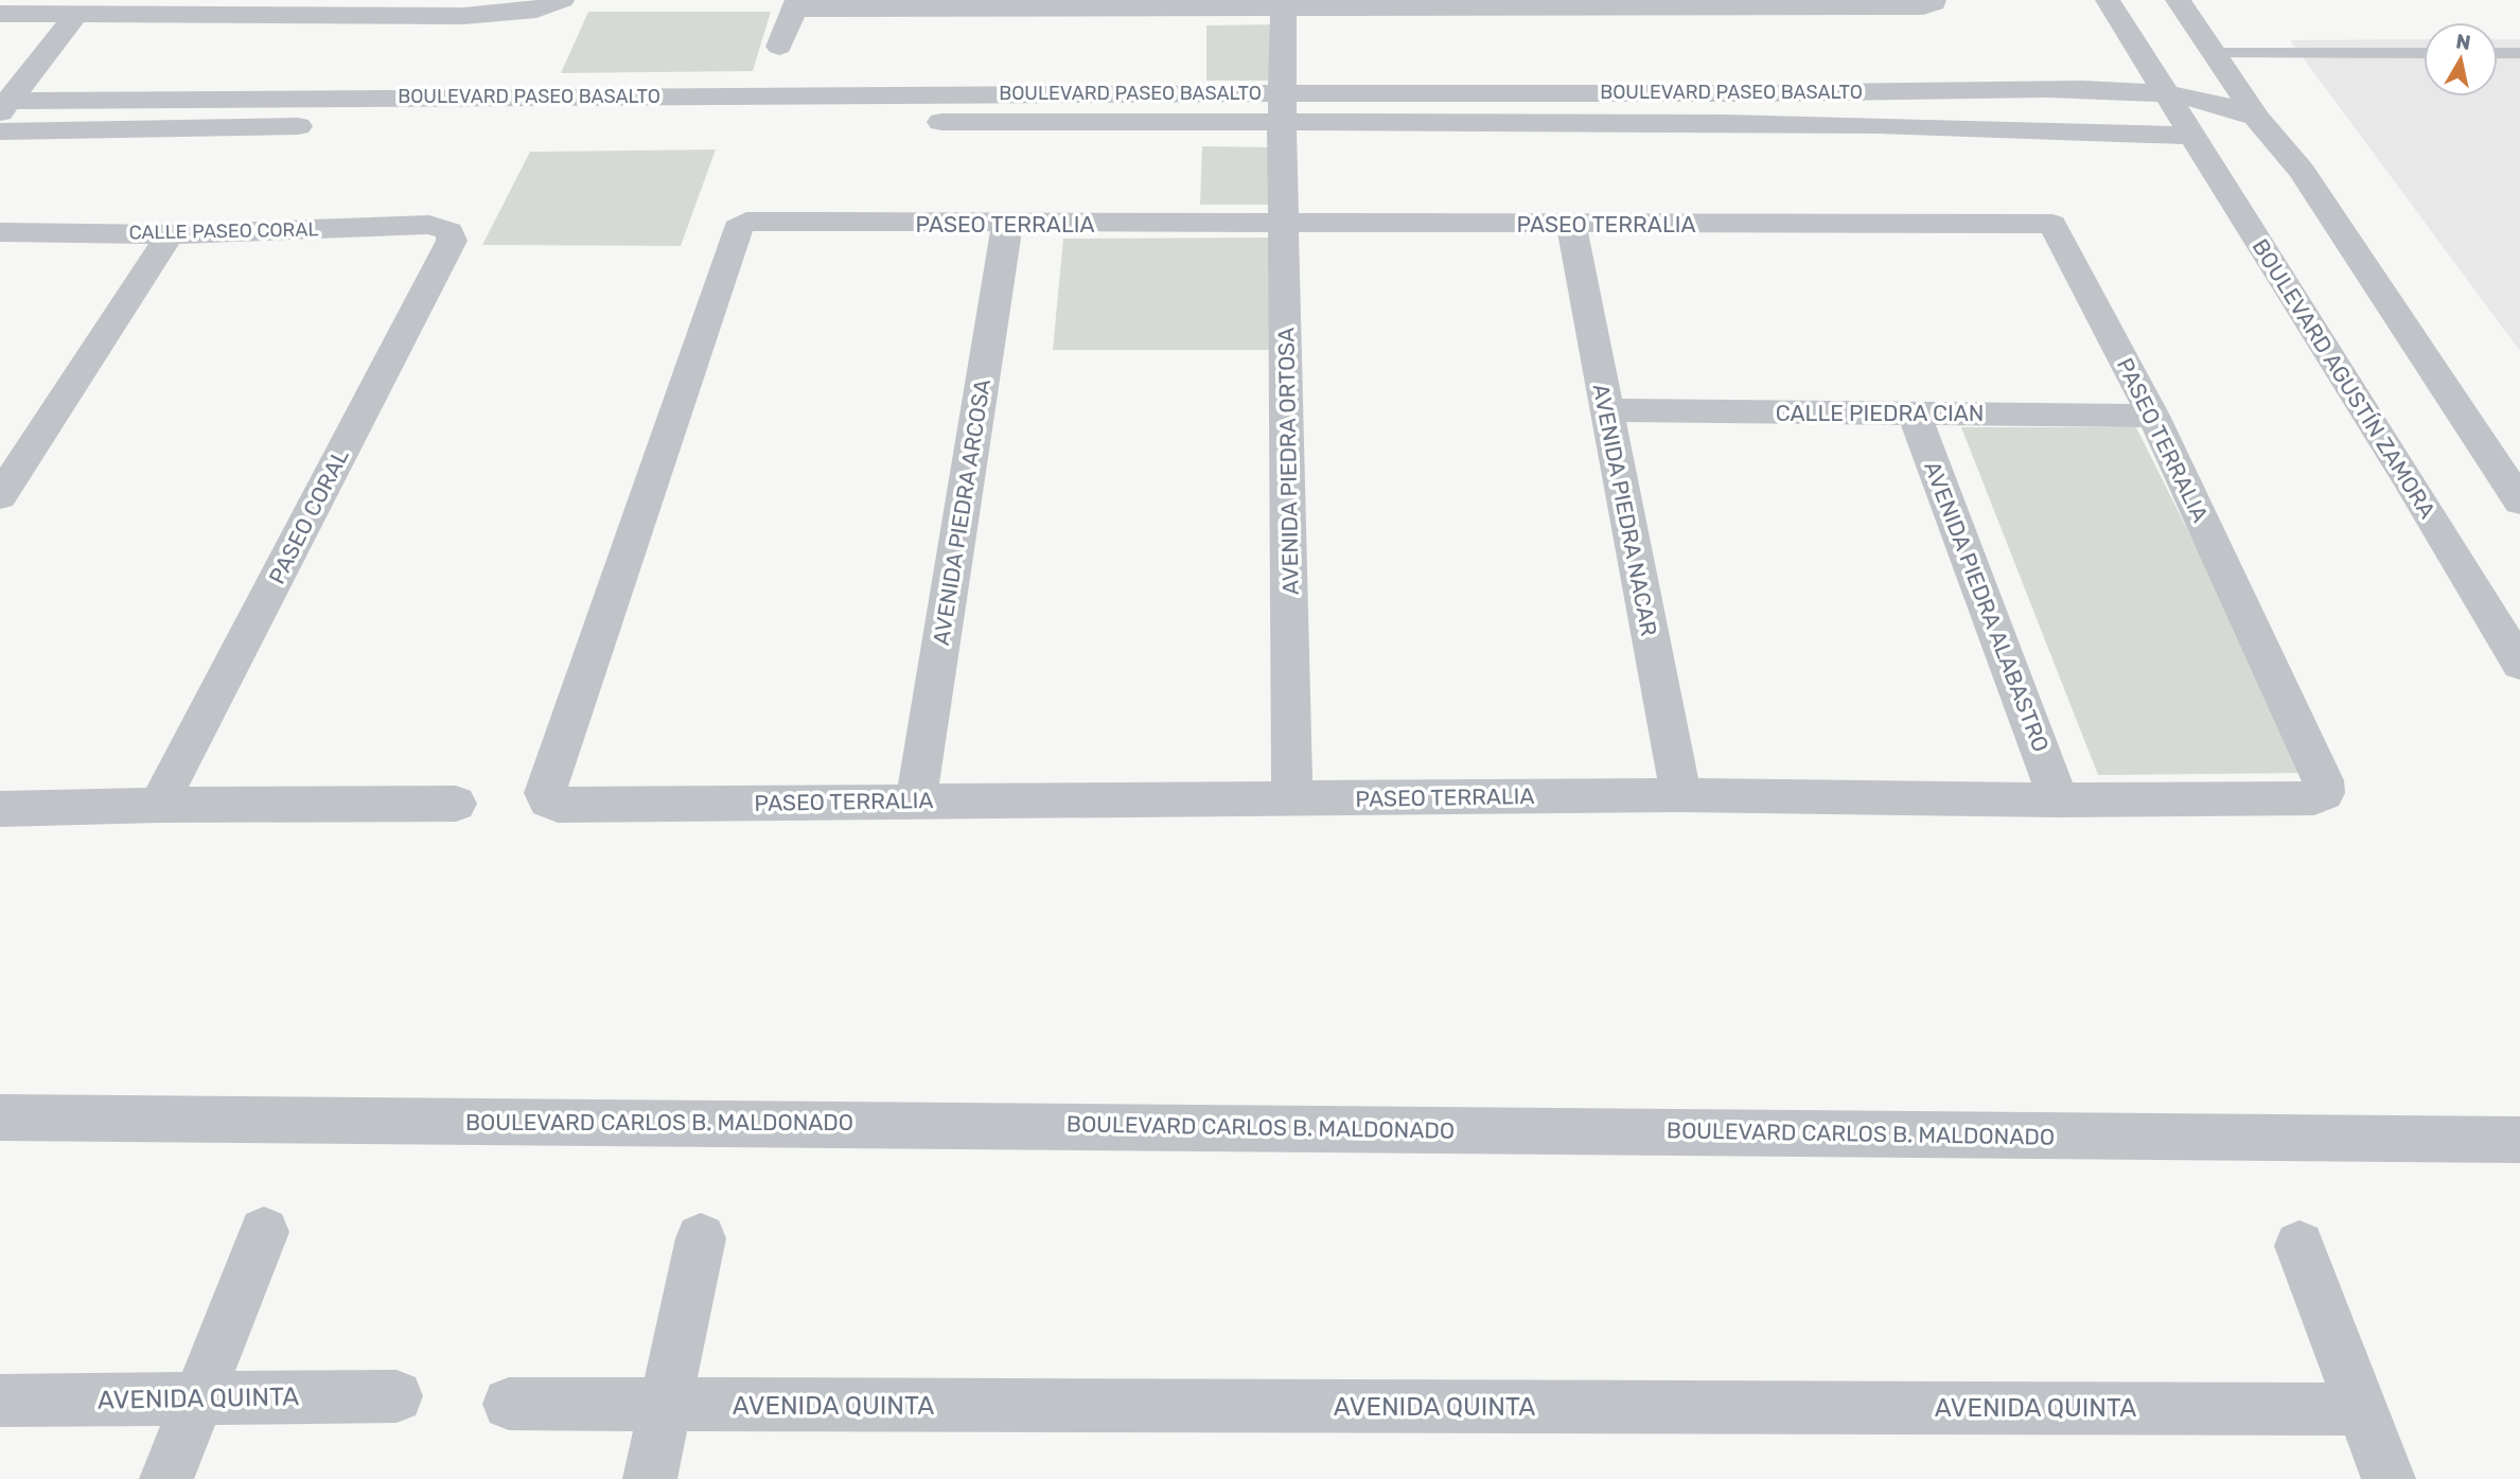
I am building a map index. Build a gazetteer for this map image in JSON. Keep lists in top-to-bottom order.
{
  "streets": {
    "street": [
      "BOULEVARD PASEO BASALTO",
      "PASEO TERRALIA",
      "CALLE PASEO CORAL",
      "BOULEVARD AGUSTÍN ZAMORA",
      "CALLE PIEDRA CIAN",
      "AVENIDA PIEDRA ORTOSA",
      "AVENIDA PIEDRA NACAR",
      "AVENIDA PIEDRA ARCOSA",
      "PASEO CORAL",
      "AVENIDA PIEDRA ALABASTRO",
      "BOULEVARD CARLOS B. MALDONADO",
      "AVENIDA QUINTA"
    ]
  },
  "crossings": [
    ["BOULEVARD PASEO BASALTO", "BOULEVARD AGUSTÍN ZAMORA"],
    ["BOULEVARD PASEO BASALTO", "AVENIDA PIEDRA ORTOSA"],
    ["PASEO TERRALIA", "CALLE PIEDRA CIAN"],
    ["PASEO TERRALIA", "AVENIDA PIEDRA ORTOSA"],
    ["PASEO TERRALIA", "AVENIDA PIEDRA NACAR"],
    ["PASEO TERRALIA", "AVENIDA PIEDRA ARCOSA"],
    ["PASEO TERRALIA", "AVENIDA PIEDRA ALABASTRO"],
    ["CALLE PASEO CORAL", "PASEO CORAL"],
    ["CALLE PIEDRA CIAN", "AVENIDA PIEDRA NACAR"],
    ["CALLE PIEDRA CIAN", "AVENIDA PIEDRA ALABASTRO"]
  ],
  "north": "top"
}
